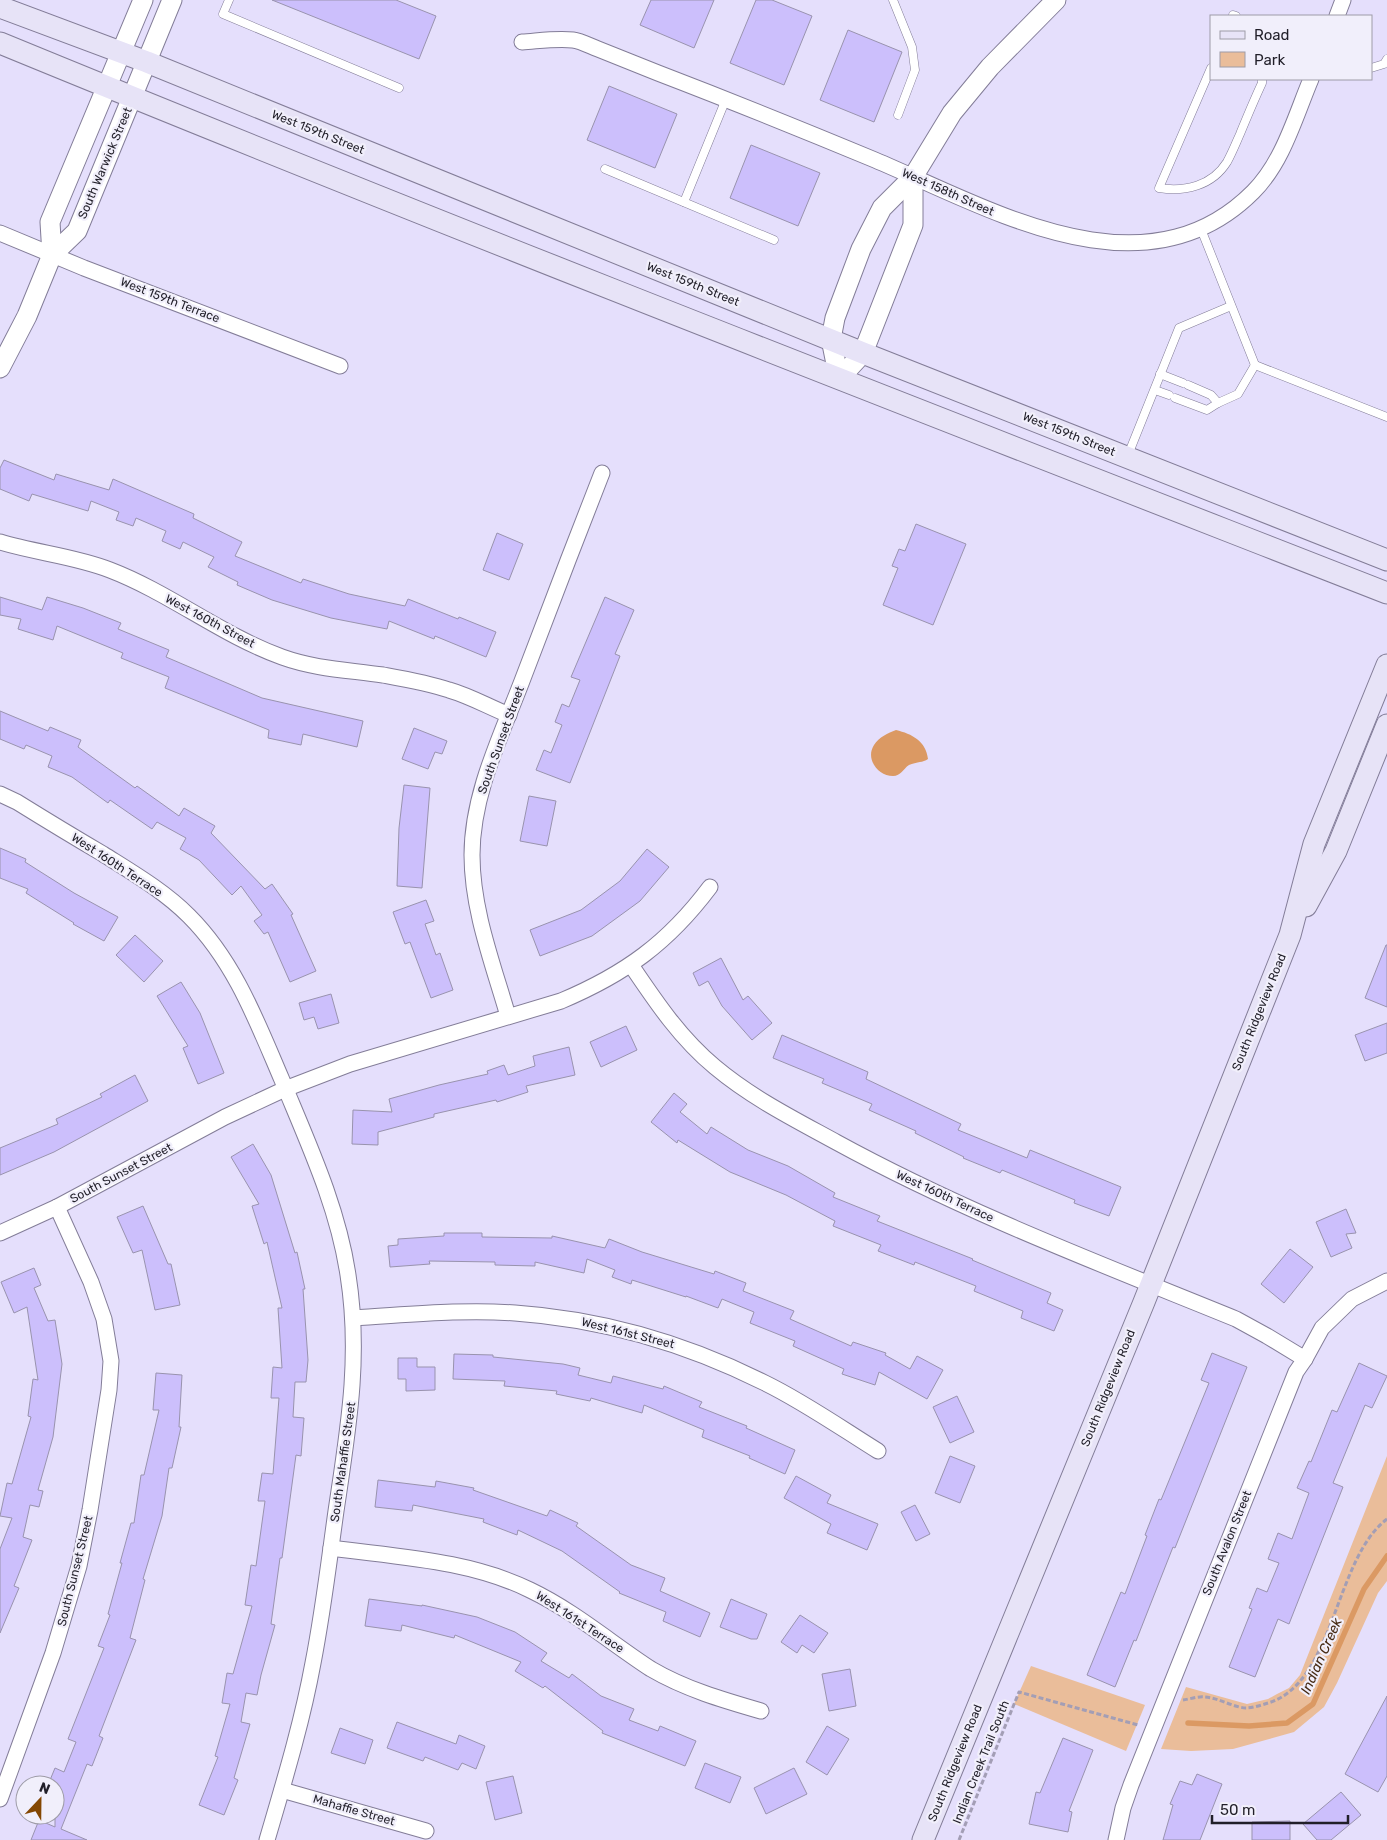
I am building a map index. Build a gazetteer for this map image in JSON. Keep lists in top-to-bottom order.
{
  "streets": {
    "main road": ["West 159th Street", "South Ridgeview Road"],
    "street": [
      "South Warwick Street",
      "West 158th Street",
      "West 159th Terrace",
      "West 160th Street",
      "South Sunset Street",
      "West 160th Terrace",
      "West 161st Street",
      "South Mahaffie Street",
      "South Avalon Street",
      "West 161st Terrace",
      "Mahaffie Street"
    ],
    "path": ["Indian Creek Trail South"]
  },
  "crossings": [
    ["West 159th Street", "South Warwick Street"],
    ["South Warwick Street", "West 159th Terrace"],
    ["West 160th Street", "South Sunset Street"],
    ["South Sunset Street", "West 160th Terrace"],
    ["South Sunset Street", "South Mahaffie Street"],
    ["West 160th Terrace", "South Ridgeview Road"],
    ["West 160th Terrace", "South Mahaffie Street"],
    ["West 160th Terrace", "South Avalon Street"],
    ["West 161st Street", "South Mahaffie Street"],
    ["South Mahaffie Street", "West 161st Terrace"],
    ["South Mahaffie Street", "Mahaffie Street"]
  ],
  "water": ["Indian Creek"],
  "legend": ["Road", "Park"],
  "scale_bar": "50 m",
  "north": "top"
}
